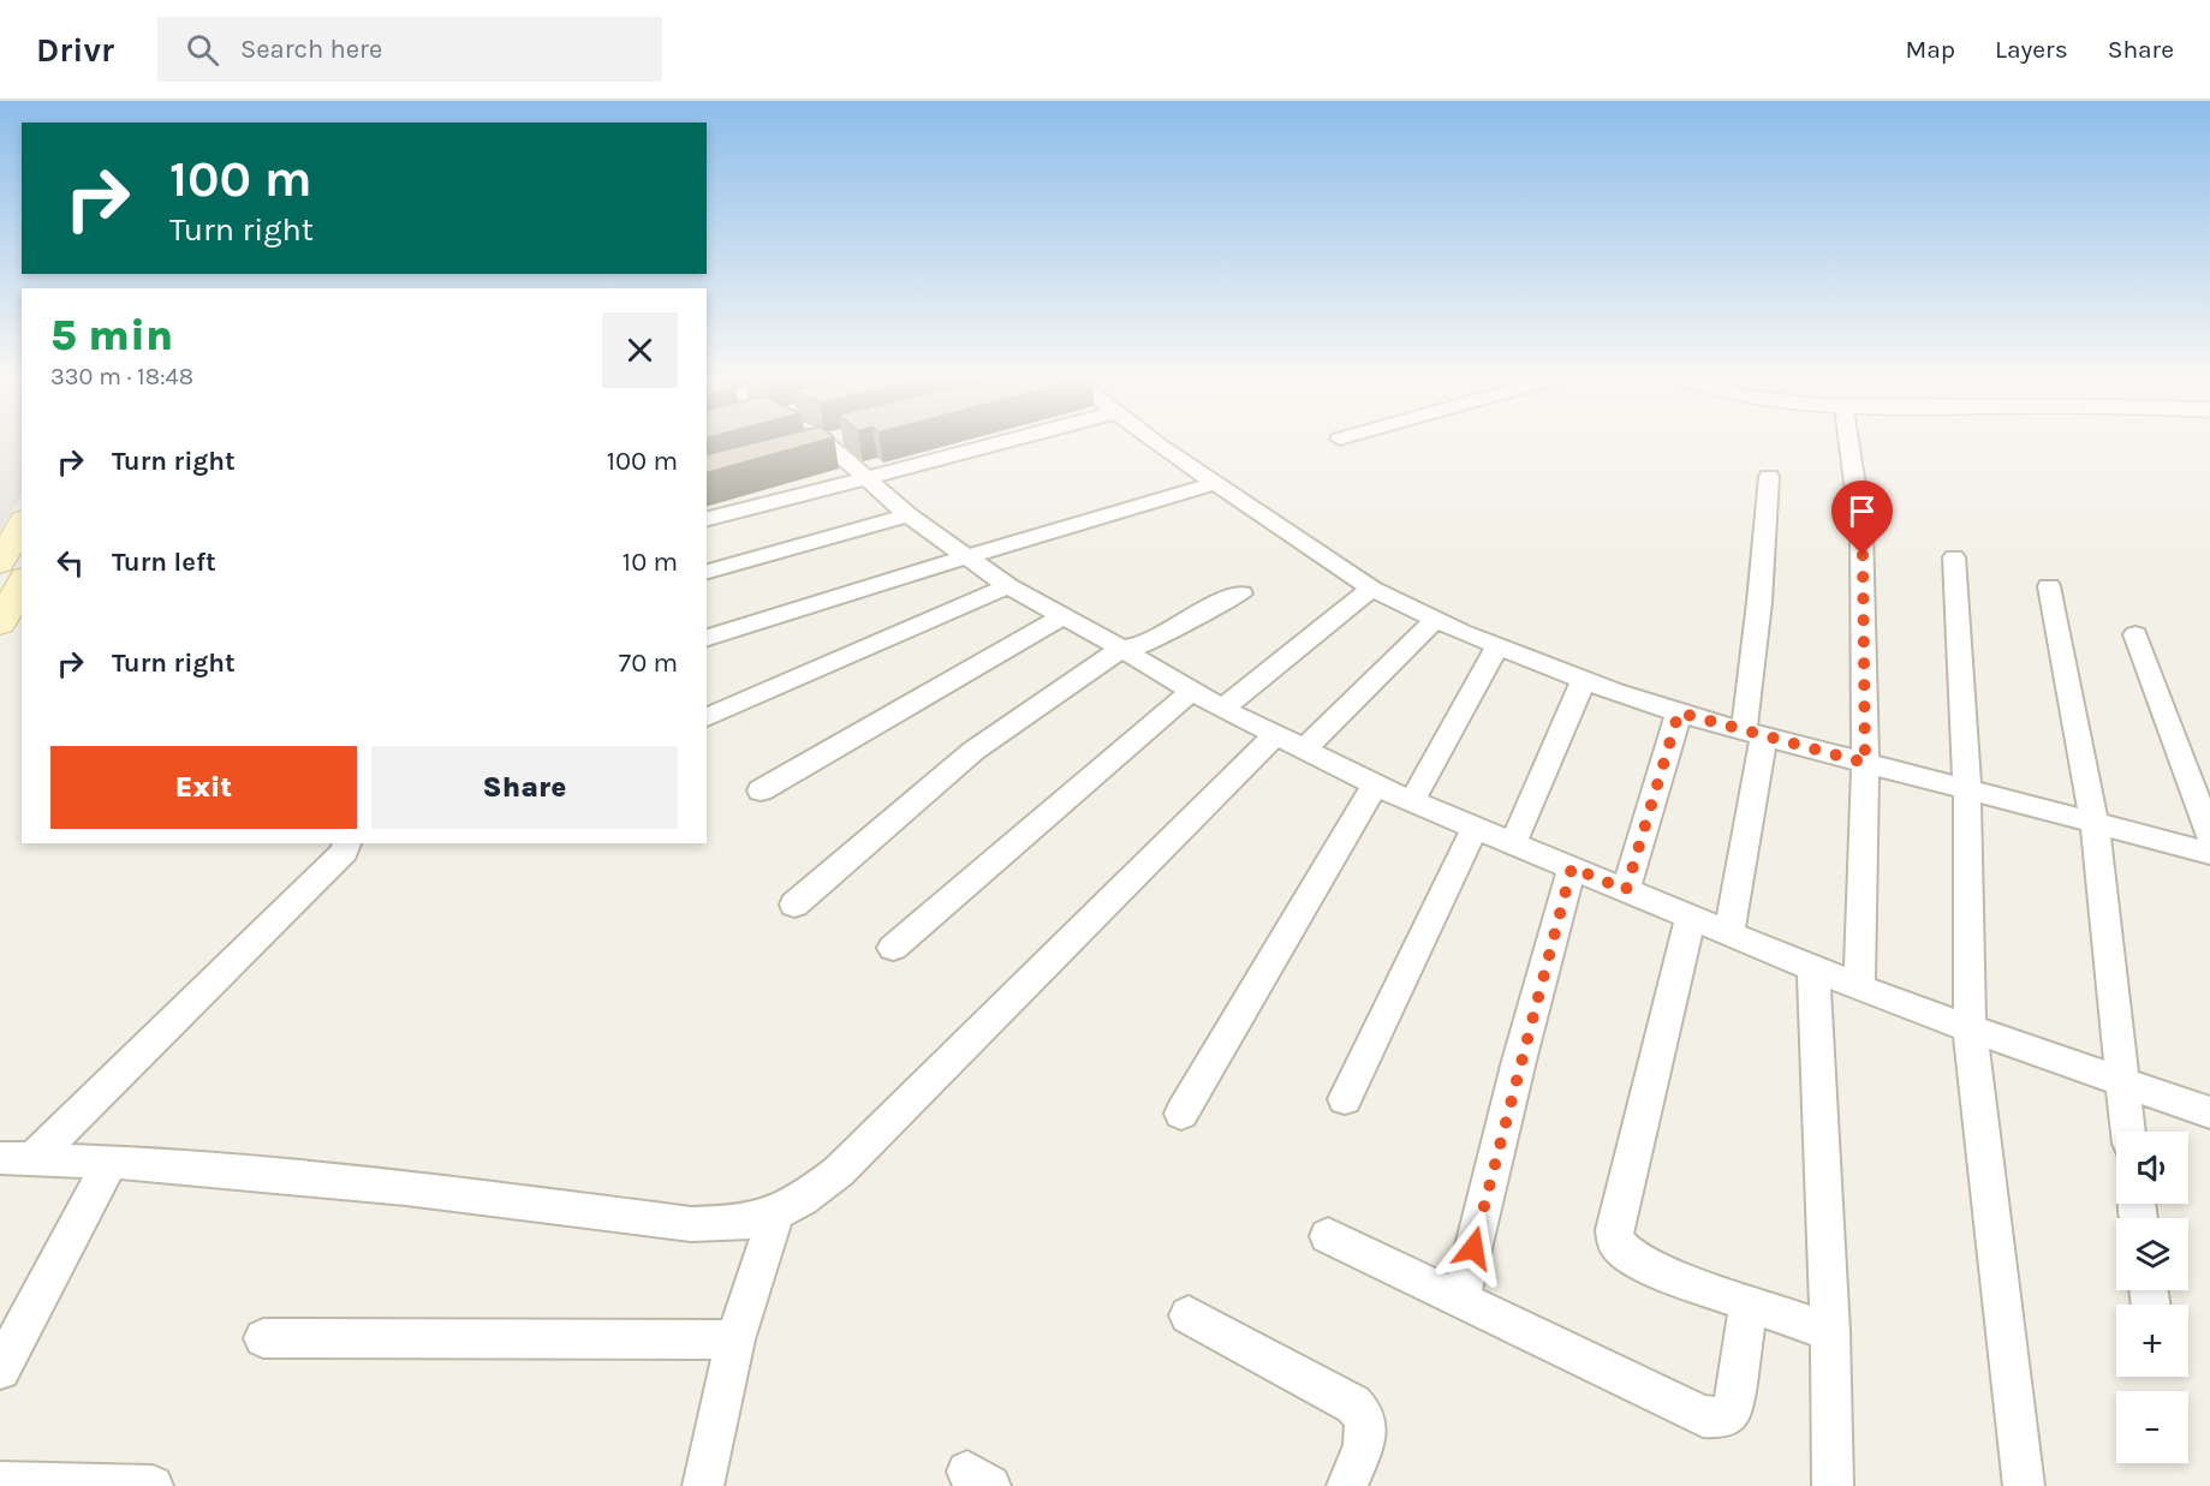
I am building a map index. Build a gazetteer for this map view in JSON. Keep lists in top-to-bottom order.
{
  "page": {
    "header": "Drivr",
    "search": "Search here",
    "nav": ["Map", "Layers", "Share"],
    "turn": ["100 m", "Turn right"],
    "heading": ["5 min", "330 m · 18:48"],
    "list": [
      {
        "name": "Turn right",
        "value": "100 m"
      },
      {
        "name": "Turn left",
        "value": "10 m"
      },
      {
        "name": "Turn right",
        "value": "70 m"
      }
    ],
    "buttons": ["Exit", "Share"],
    "map_buttons": ["+", "−"]
  }
}
